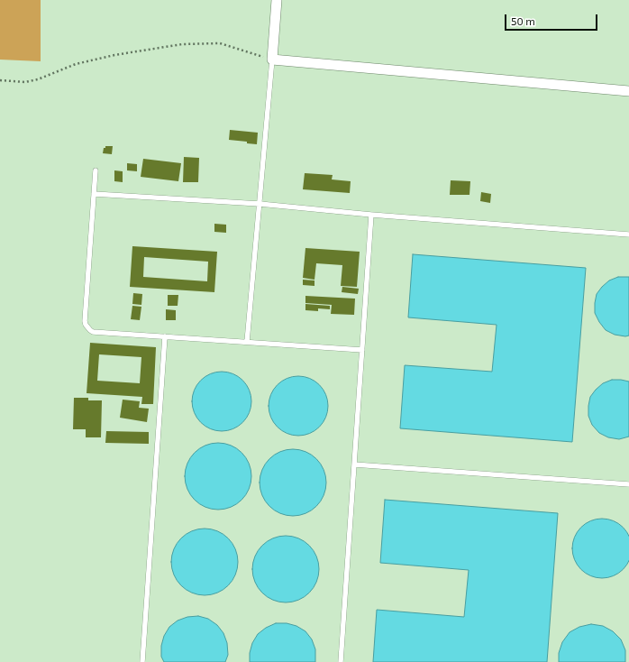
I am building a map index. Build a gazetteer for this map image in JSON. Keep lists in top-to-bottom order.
{
  "scale_bar": "50 m"
}
